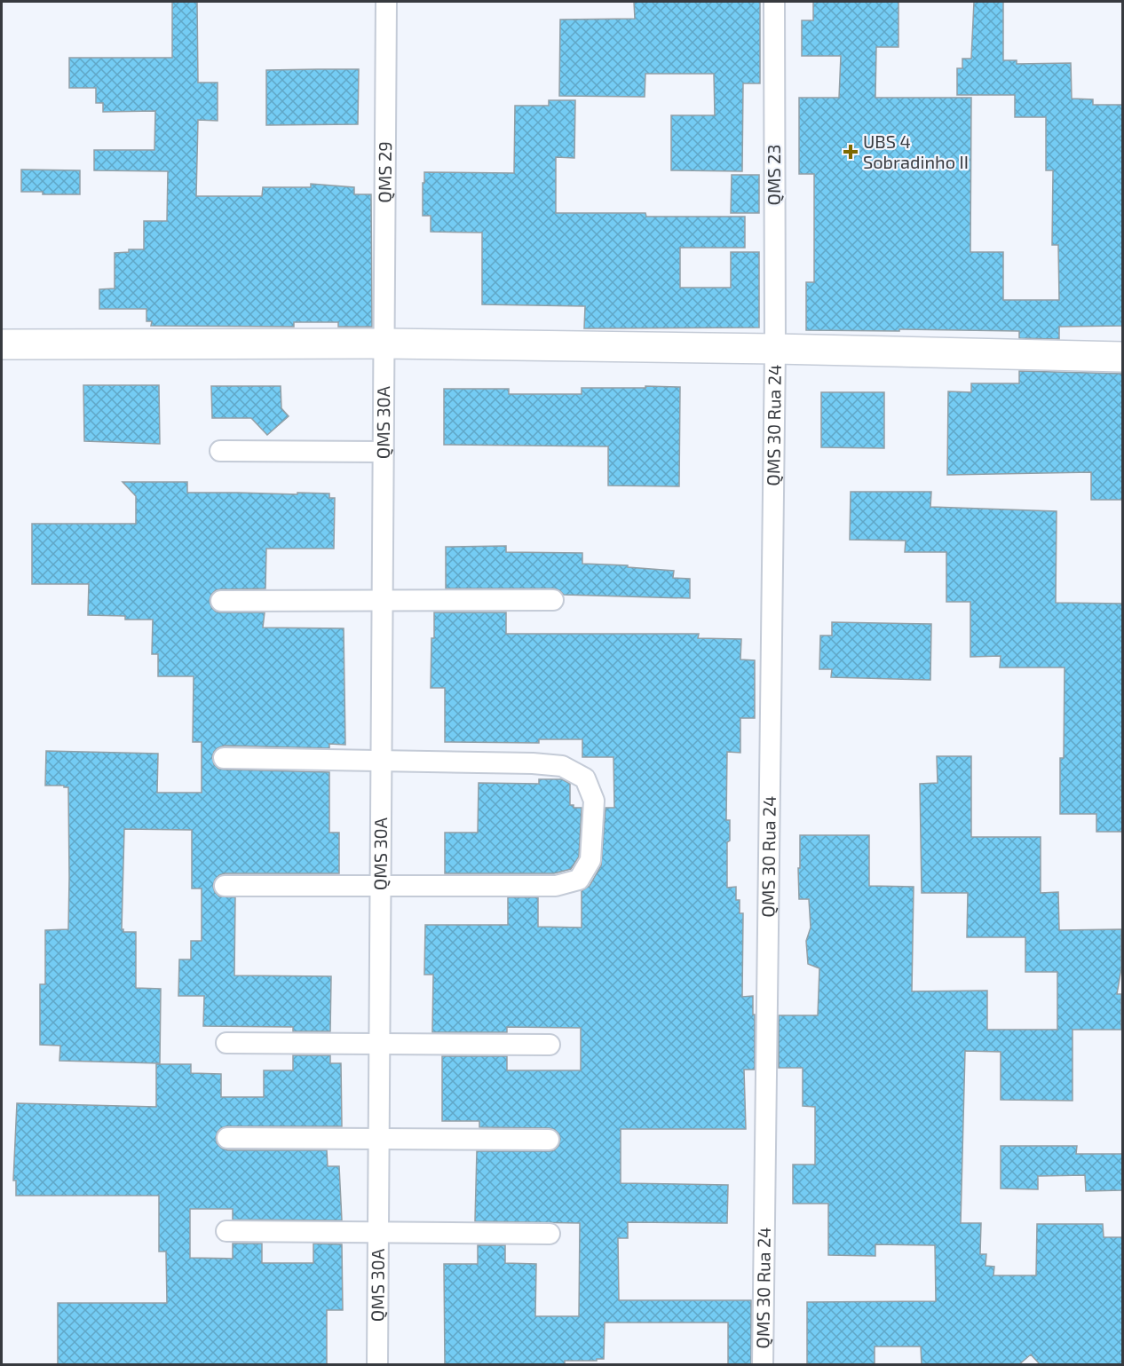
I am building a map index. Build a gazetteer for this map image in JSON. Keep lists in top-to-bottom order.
{
  "streets": {
    "street": [
      "QMS 29",
      "QMS 23",
      "QMS 30A",
      "QMS 30 Rua 24"
    ]
  },
  "crossings": [
    ["QMS 29", "QMS 30A"],
    ["QMS 23", "QMS 30 Rua 24"]
  ],
  "places": {
    "health": ["UBS 4 Sobradinho II"]
  }
}
